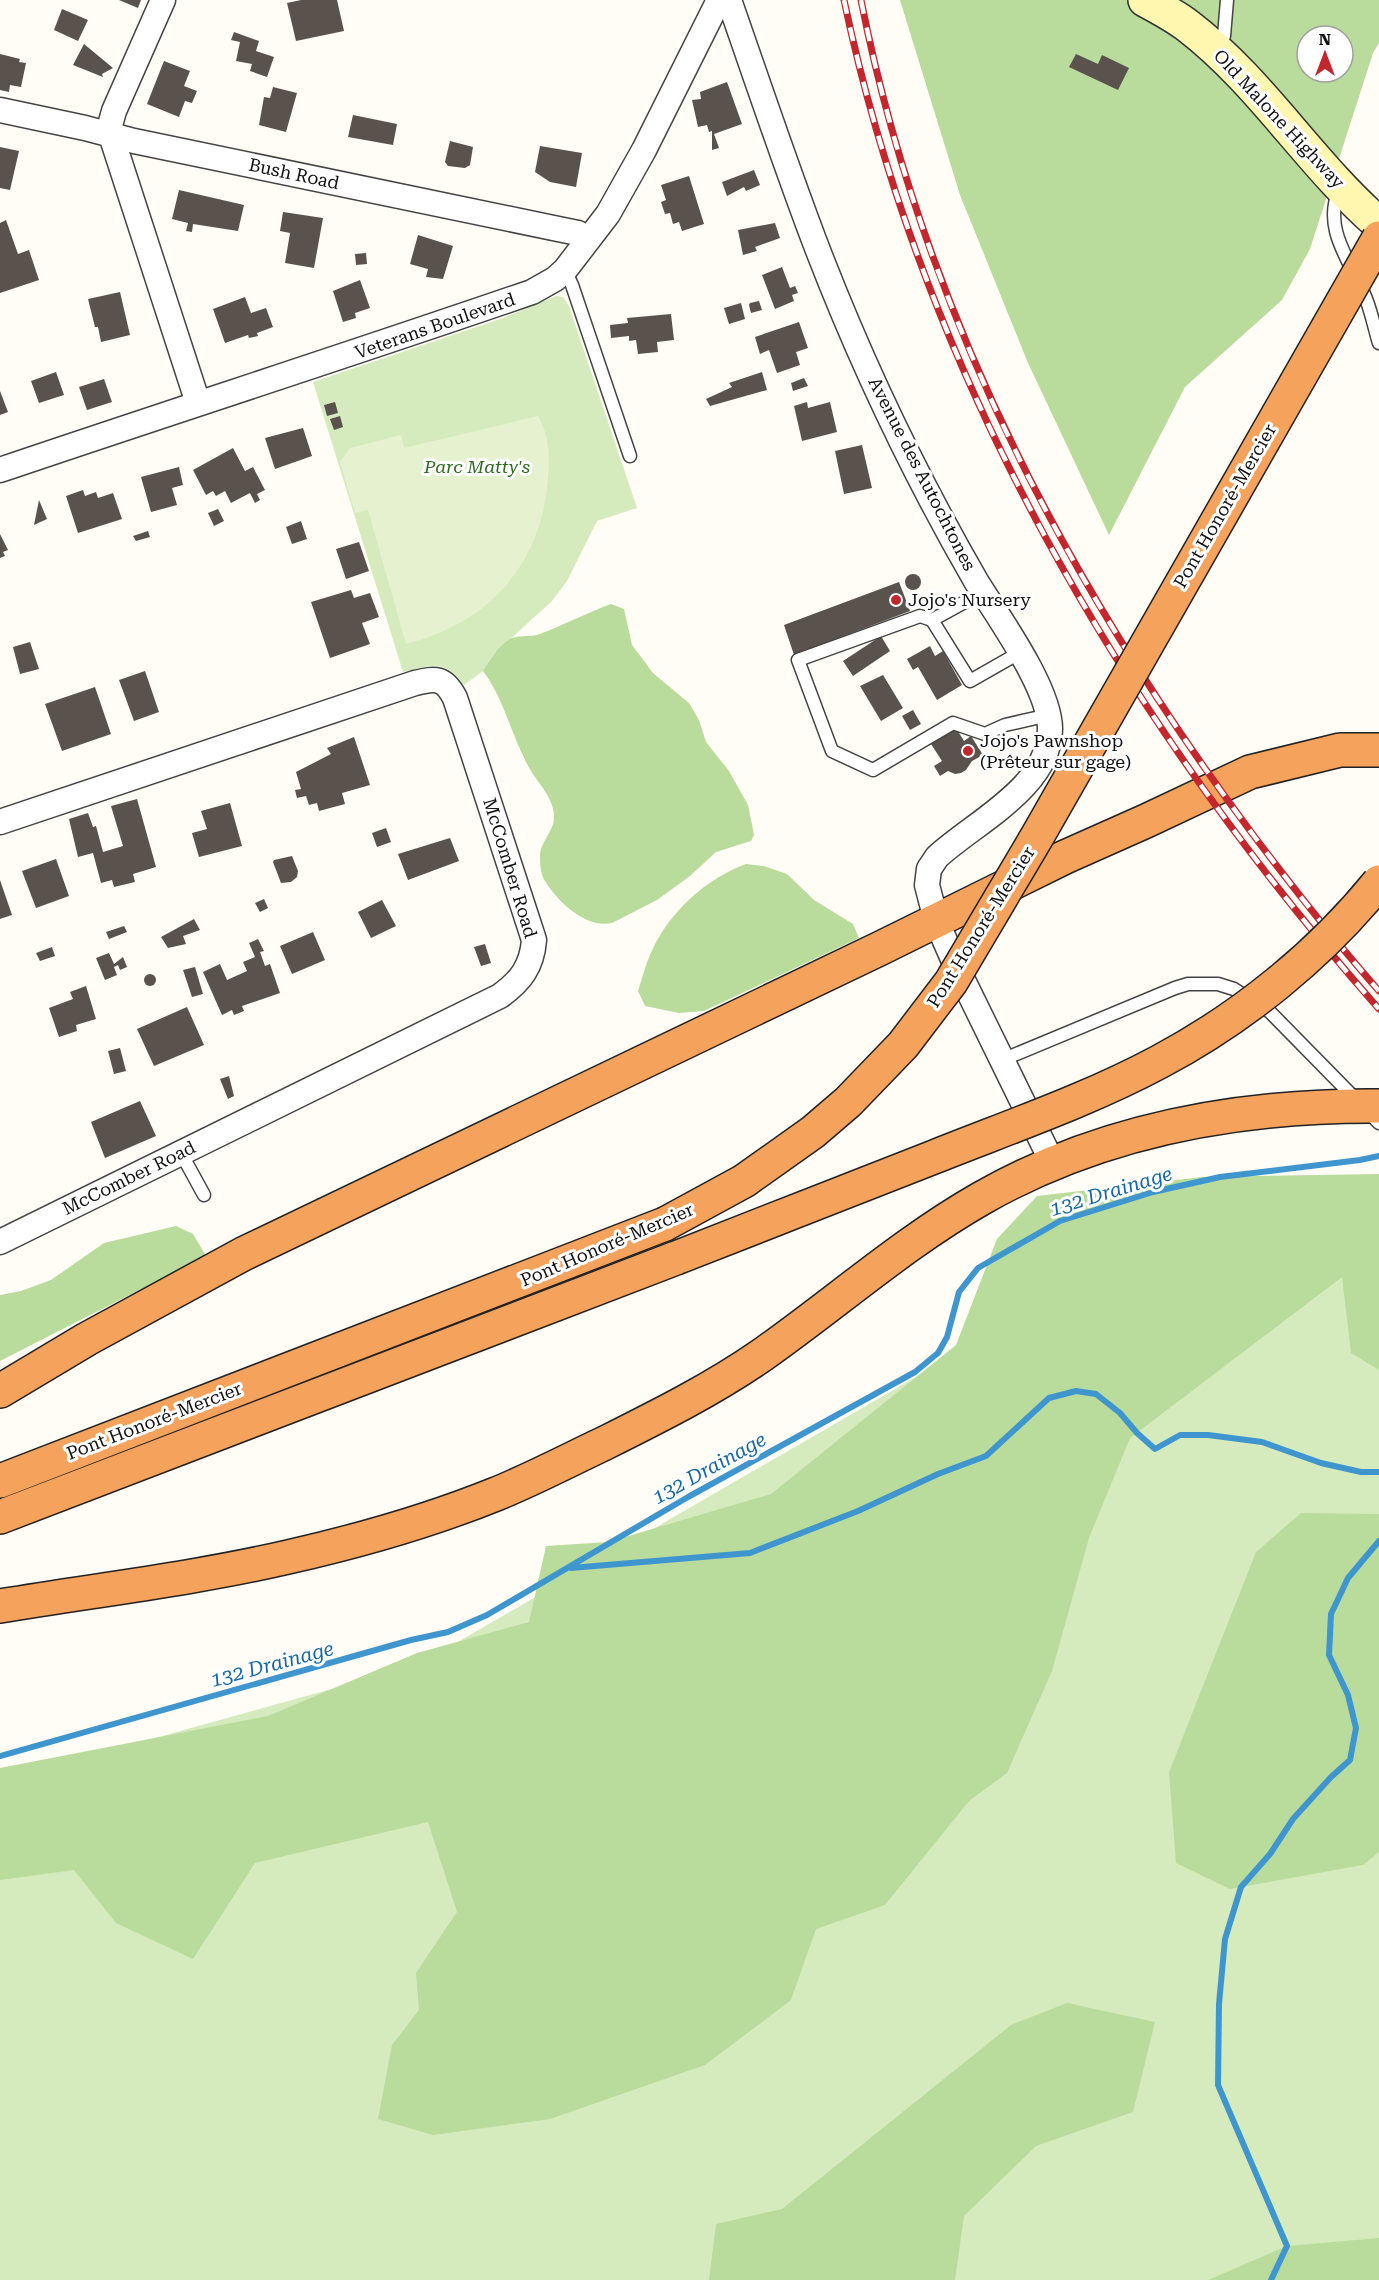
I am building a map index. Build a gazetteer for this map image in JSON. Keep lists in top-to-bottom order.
{
  "streets": {
    "highway": ["Pont Honoré-Mercier"],
    "street": [
      "Old Malone Highway",
      "Bush Road",
      "Veterans Boulevard",
      "Avenue des Autochtones",
      "McComber Road"
    ]
  },
  "crossings": [
    ["Bush Road", "Veterans Boulevard"]
  ],
  "water": ["132 Drainage"],
  "parks": ["Parc Matty's"],
  "places": ["Jojo's Nursery", "Jojo's Pawnshop (Prêteur sur gage)"],
  "north": "top"
}
